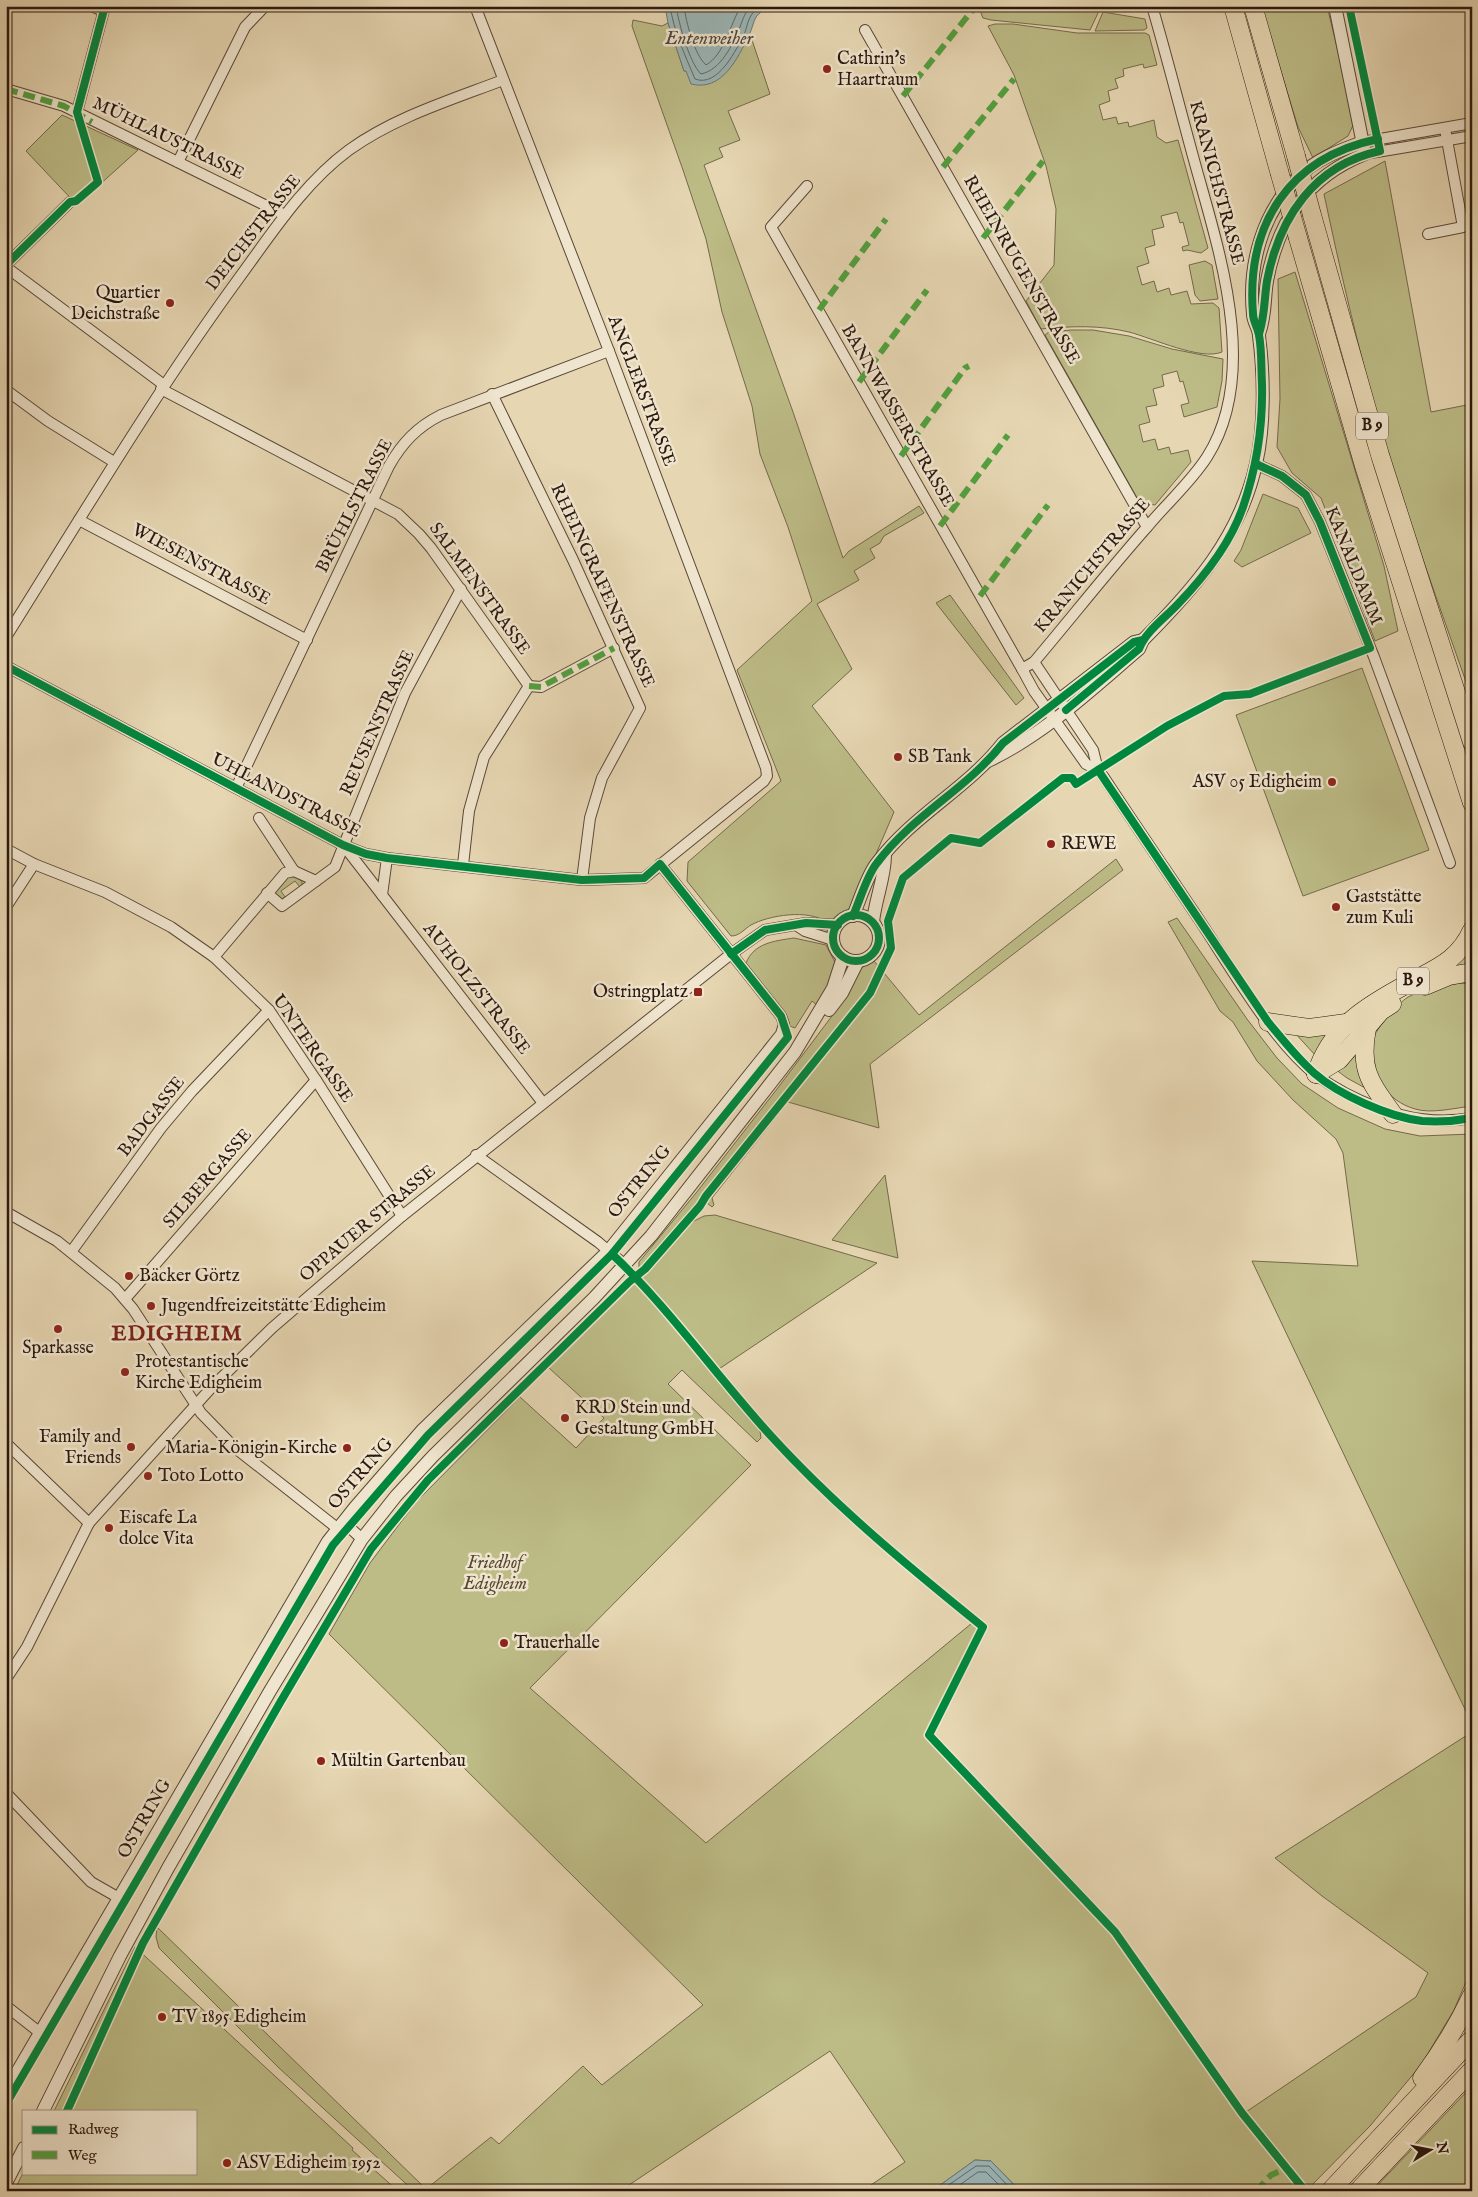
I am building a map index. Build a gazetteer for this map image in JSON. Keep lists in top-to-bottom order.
{
  "streets": {
    "highway": ["B 9"],
    "street": [
      "MÜHLAUSTRASSE",
      "KRANICHSTRASSE",
      "DEICHSTRASSE",
      "RHEINRUGENSTRASSE",
      "ANGLERSTRASSE",
      "BANNWASSERSTRASSE",
      "BRÜHLSTRASSE",
      "WIESENSTRASSE",
      "KANALDAMM",
      "RHEINGRAFENSTRASSE",
      "SALMENSTRASSE",
      "REUSENSTRASSE",
      "UHLANDSTRASSE",
      "AUHOLZSTRASSE",
      "UNTERGASSE",
      "BADGASSE",
      "SILBERGASSE",
      "OSTRING",
      "OPPAUER STRASSE"
    ]
  },
  "crossings": [
    ["MÜHLAUSTRASSE", "DEICHSTRASSE"],
    ["KRANICHSTRASSE", "RHEINRUGENSTRASSE"],
    ["DEICHSTRASSE", "ANGLERSTRASSE"],
    ["DEICHSTRASSE", "WIESENSTRASSE"],
    ["DEICHSTRASSE", "SALMENSTRASSE"],
    ["ANGLERSTRASSE", "BRÜHLSTRASSE"],
    ["ANGLERSTRASSE", "UHLANDSTRASSE"],
    ["BRÜHLSTRASSE", "WIESENSTRASSE"],
    ["BRÜHLSTRASSE", "RHEINGRAFENSTRASSE"],
    ["BRÜHLSTRASSE", "SALMENSTRASSE"],
    ["BRÜHLSTRASSE", "UHLANDSTRASSE"],
    ["RHEINGRAFENSTRASSE", "UHLANDSTRASSE"],
    ["SALMENSTRASSE", "REUSENSTRASSE"],
    ["REUSENSTRASSE", "UHLANDSTRASSE"],
    ["REUSENSTRASSE", "AUHOLZSTRASSE"],
    ["UHLANDSTRASSE", "AUHOLZSTRASSE"],
    ["AUHOLZSTRASSE", "OPPAUER STRASSE"],
    ["UNTERGASSE", "BADGASSE"],
    ["UNTERGASSE", "SILBERGASSE"],
    ["UNTERGASSE", "OPPAUER STRASSE"],
    ["OSTRING", "OPPAUER STRASSE"]
  ],
  "districts": ["EDIGHEIM"],
  "water": ["Entenweiher"],
  "parks": ["Friedhof Edigheim"],
  "places": {
    "other": [
      "Cathrin's Haartraum",
      "Quartier Deichstraße",
      "SB Tank",
      "ASV 05 Edigheim",
      "REWE",
      "Gaststätte zum Kuli",
      "Bäcker Görtz",
      "Jugendfreizeitstätte Edigheim",
      "Sparkasse",
      "Protestantische Kirche Edigheim",
      "KRD Stein und Gestaltung GmbH",
      "Family and Friends",
      "Maria-Königin-Kirche",
      "Toto Lotto",
      "Eiscafe La dolce Vita",
      "Trauerhalle",
      "Mültin Gartenbau",
      "TV 1895 Edigheim",
      "ASV Edigheim 1952"
    ],
    "transit": ["Ostringplatz"]
  },
  "legend": ["Radweg", "Weg"],
  "north": "right"
}
